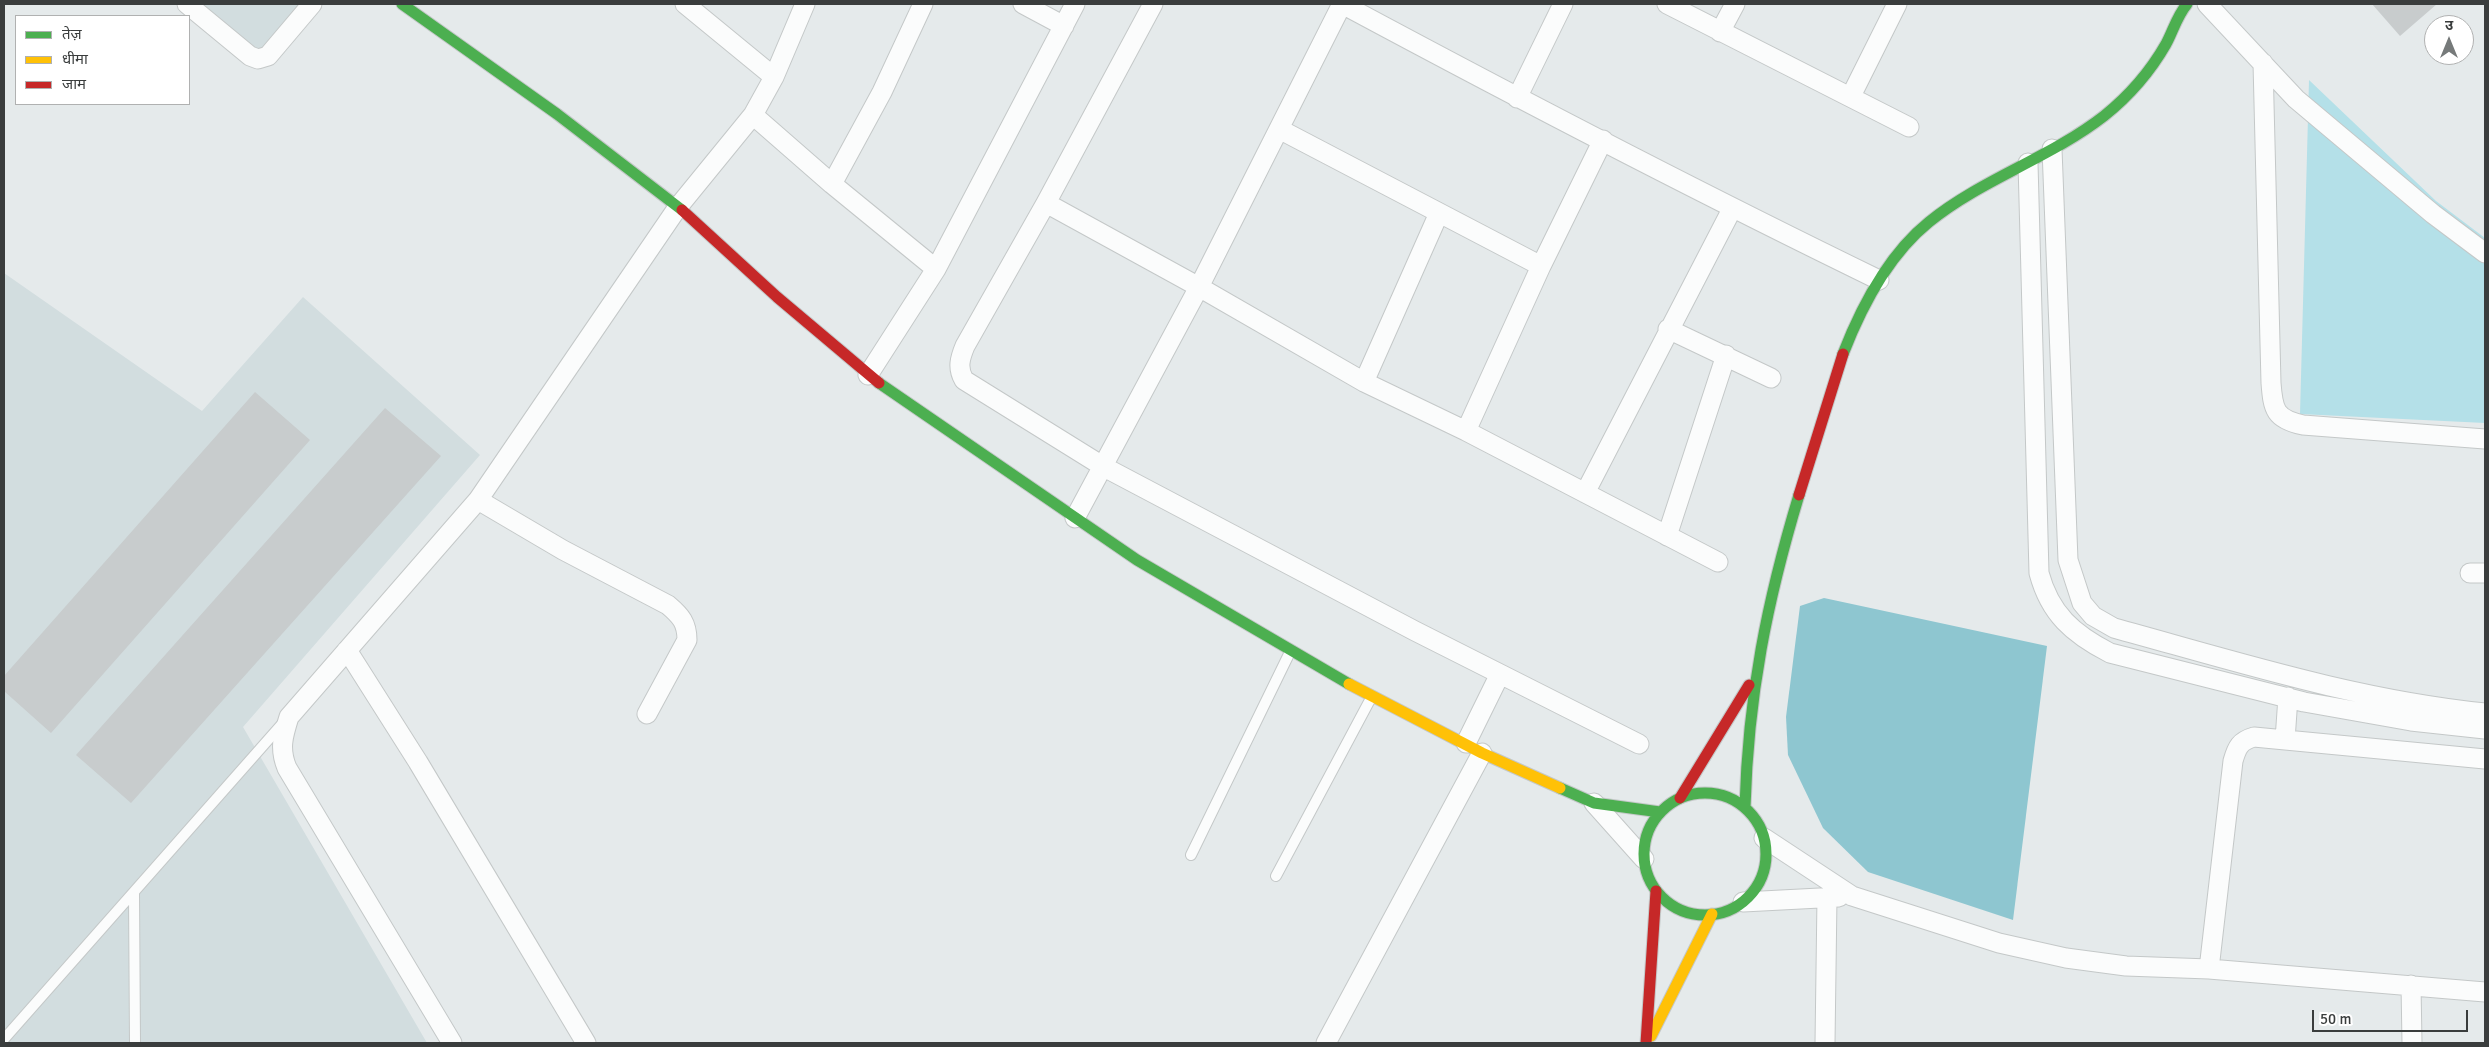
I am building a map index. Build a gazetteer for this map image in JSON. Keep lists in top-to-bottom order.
{
  "legend": ["तेज़", "धीमा", "जाम"],
  "scale_bar": "50 m",
  "north": "top"
}
